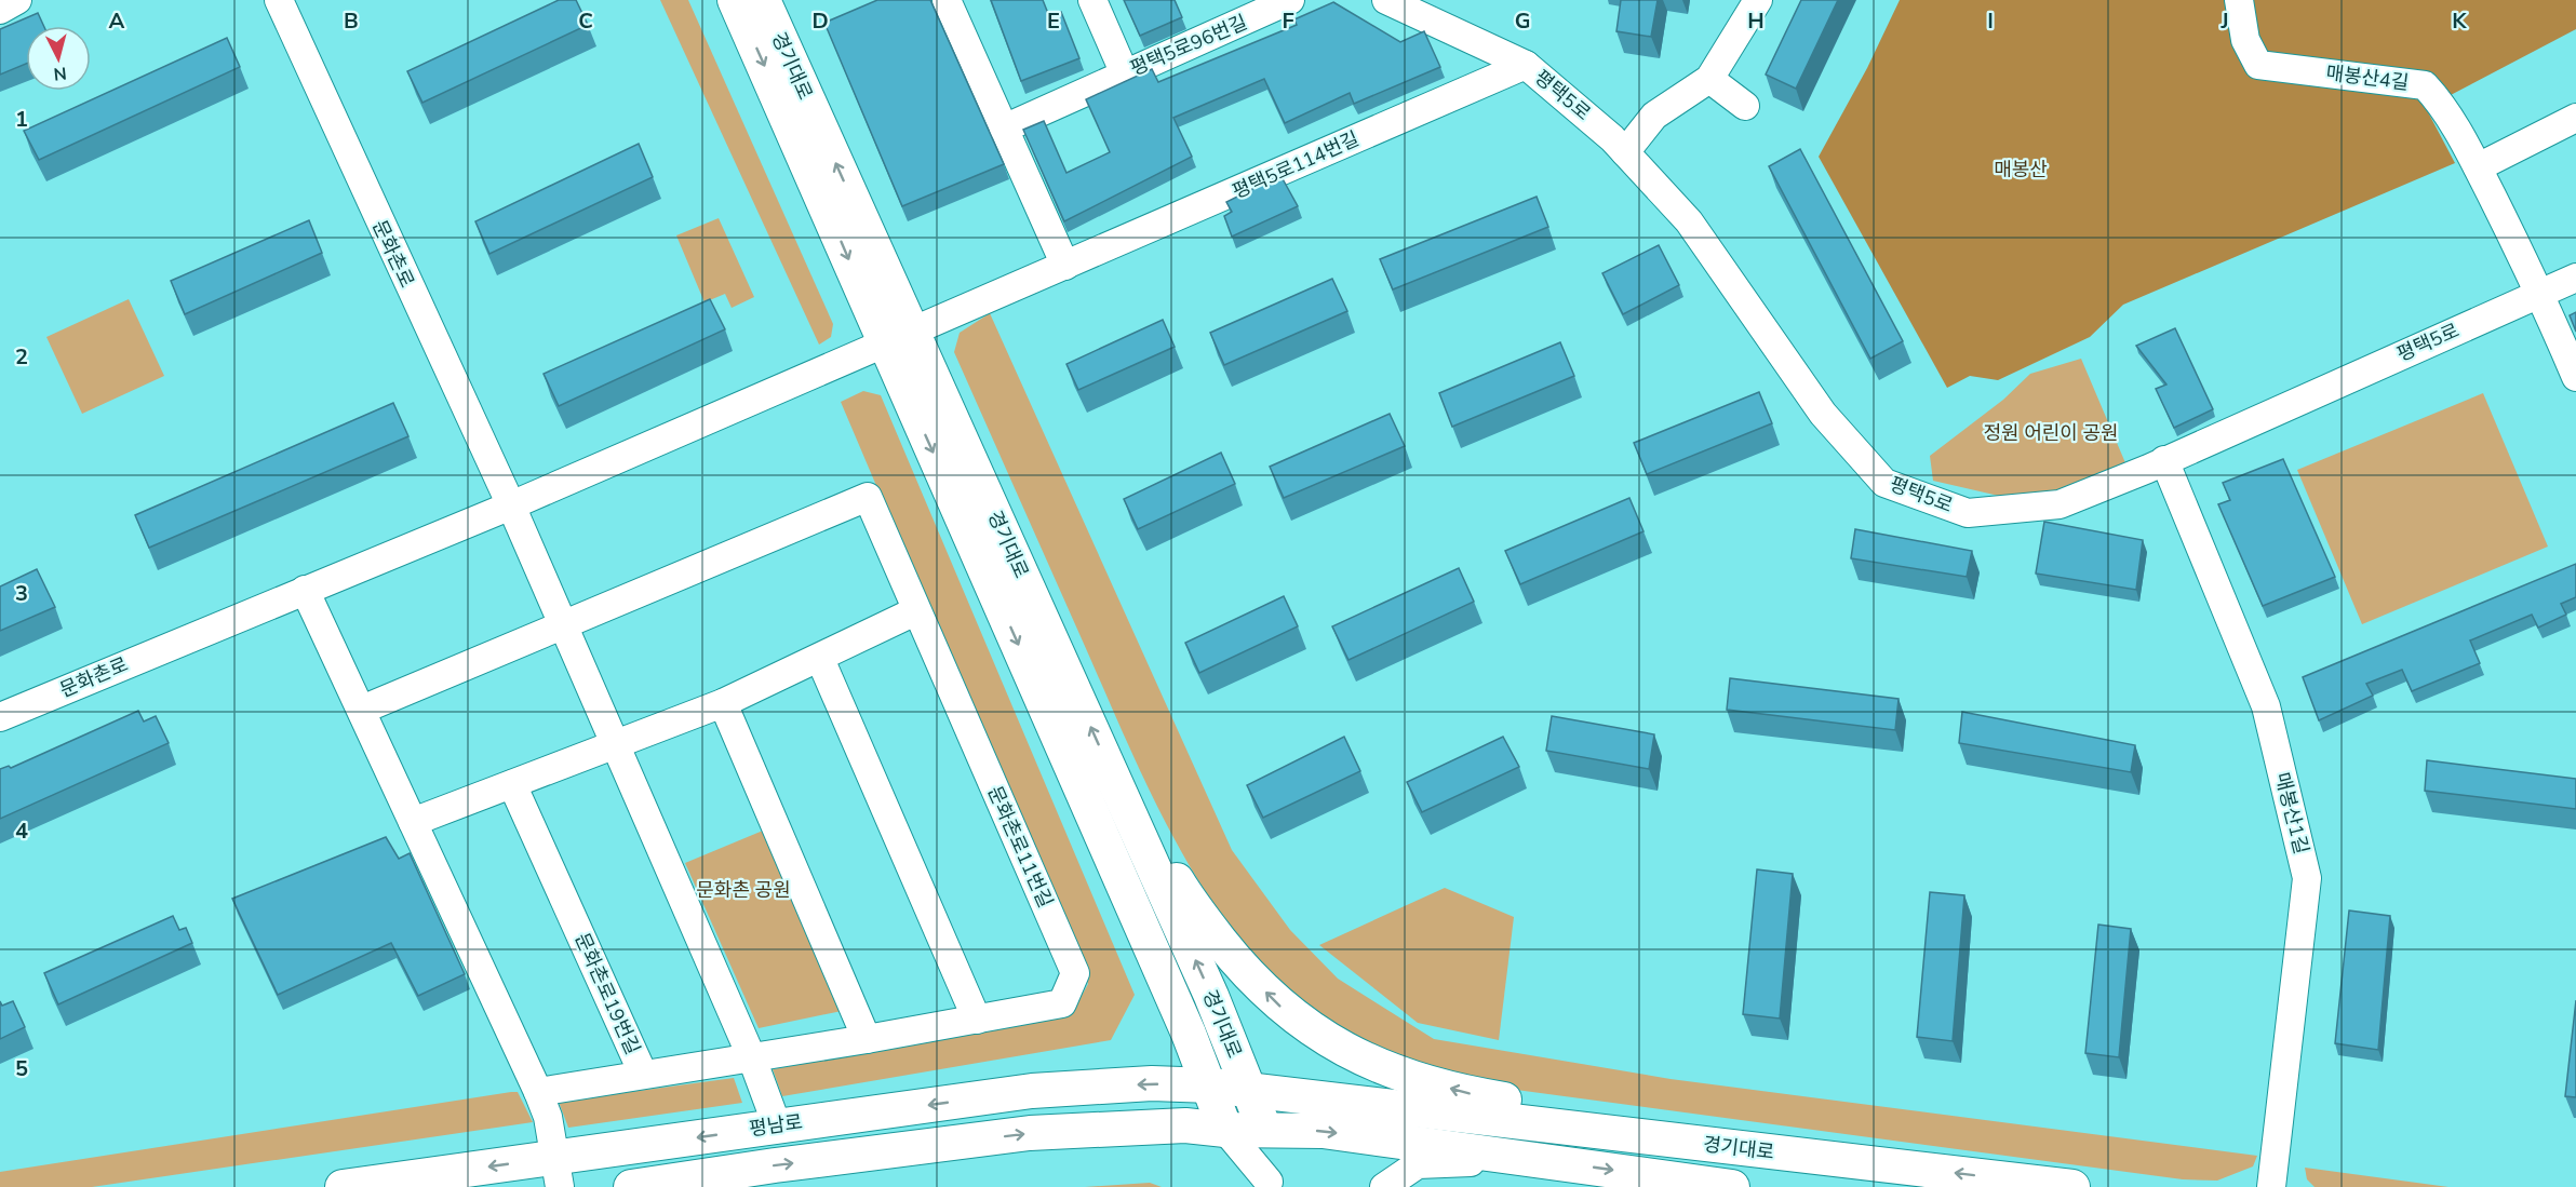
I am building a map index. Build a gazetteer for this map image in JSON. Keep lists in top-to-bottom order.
{
  "streets": {
    "main road": ["경기대로", "평남로"],
    "street": [
      "평택5로96번길",
      "매봉산4길",
      "평택5로",
      "평택5로114번길",
      "문화촌로",
      "매봉산1길",
      "문화촌로11번길",
      "문화촌로19번길"
    ]
  },
  "crossings": [
    ["경기대로", "평택5로114번길"],
    ["경기대로", "문화촌로"],
    ["경기대로", "평남로"],
    ["평택5로", "평택5로114번길"],
    ["평택5로", "매봉산1길"],
    ["평택5로114번길", "문화촌로"],
    ["문화촌로11번길", "문화촌로19번길"]
  ],
  "parks": ["매봉산", "정원 어린이 공원", "문화촌 공원"],
  "north": "bottom",
  "grid": {
    "columns": [
      "A",
      "B",
      "C",
      "D",
      "E",
      "F",
      "G",
      "H",
      "I",
      "J",
      "K"
    ],
    "rows": [
      "1",
      "2",
      "3",
      "4",
      "5"
    ]
  }
}
